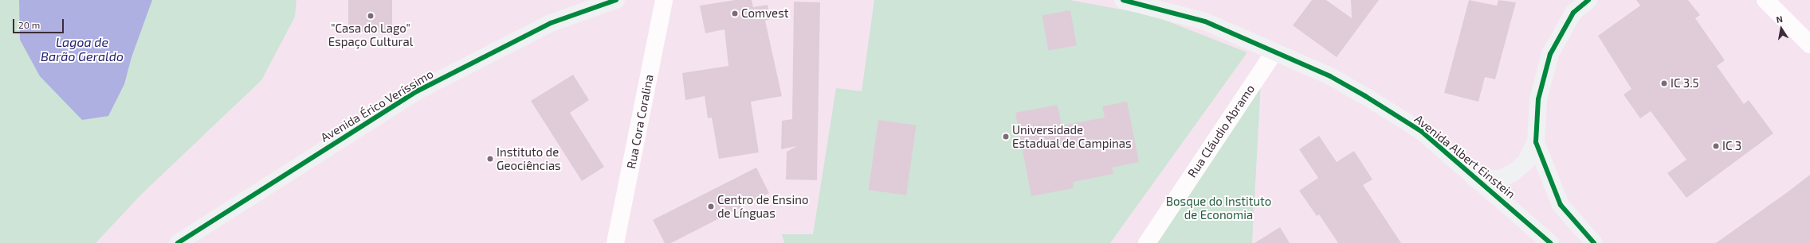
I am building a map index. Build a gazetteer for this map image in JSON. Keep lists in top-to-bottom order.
{
  "streets": {
    "street": [
      "Avenida Érico Veríssimo",
      "Rua Cora Coralina",
      "Rua Cláudio Abramo",
      "Avenida Albert Einstein"
    ]
  },
  "crossings": [
    ["Rua Cláudio Abramo", "Avenida Albert Einstein"]
  ],
  "water": ["Lagoa de Barão Geraldo"],
  "parks": ["Bosque do Instituto de Economia"],
  "places": [
    "Comvest",
    "\"Casa do Lago\" Espaço Cultural",
    "IC 3.5",
    "Universidade Estadual de Campinas",
    "IC 3",
    "Instituto de Geociências",
    "Centro de Ensino de Línguas"
  ],
  "scale_bar": "20 m",
  "north": "top"
}
